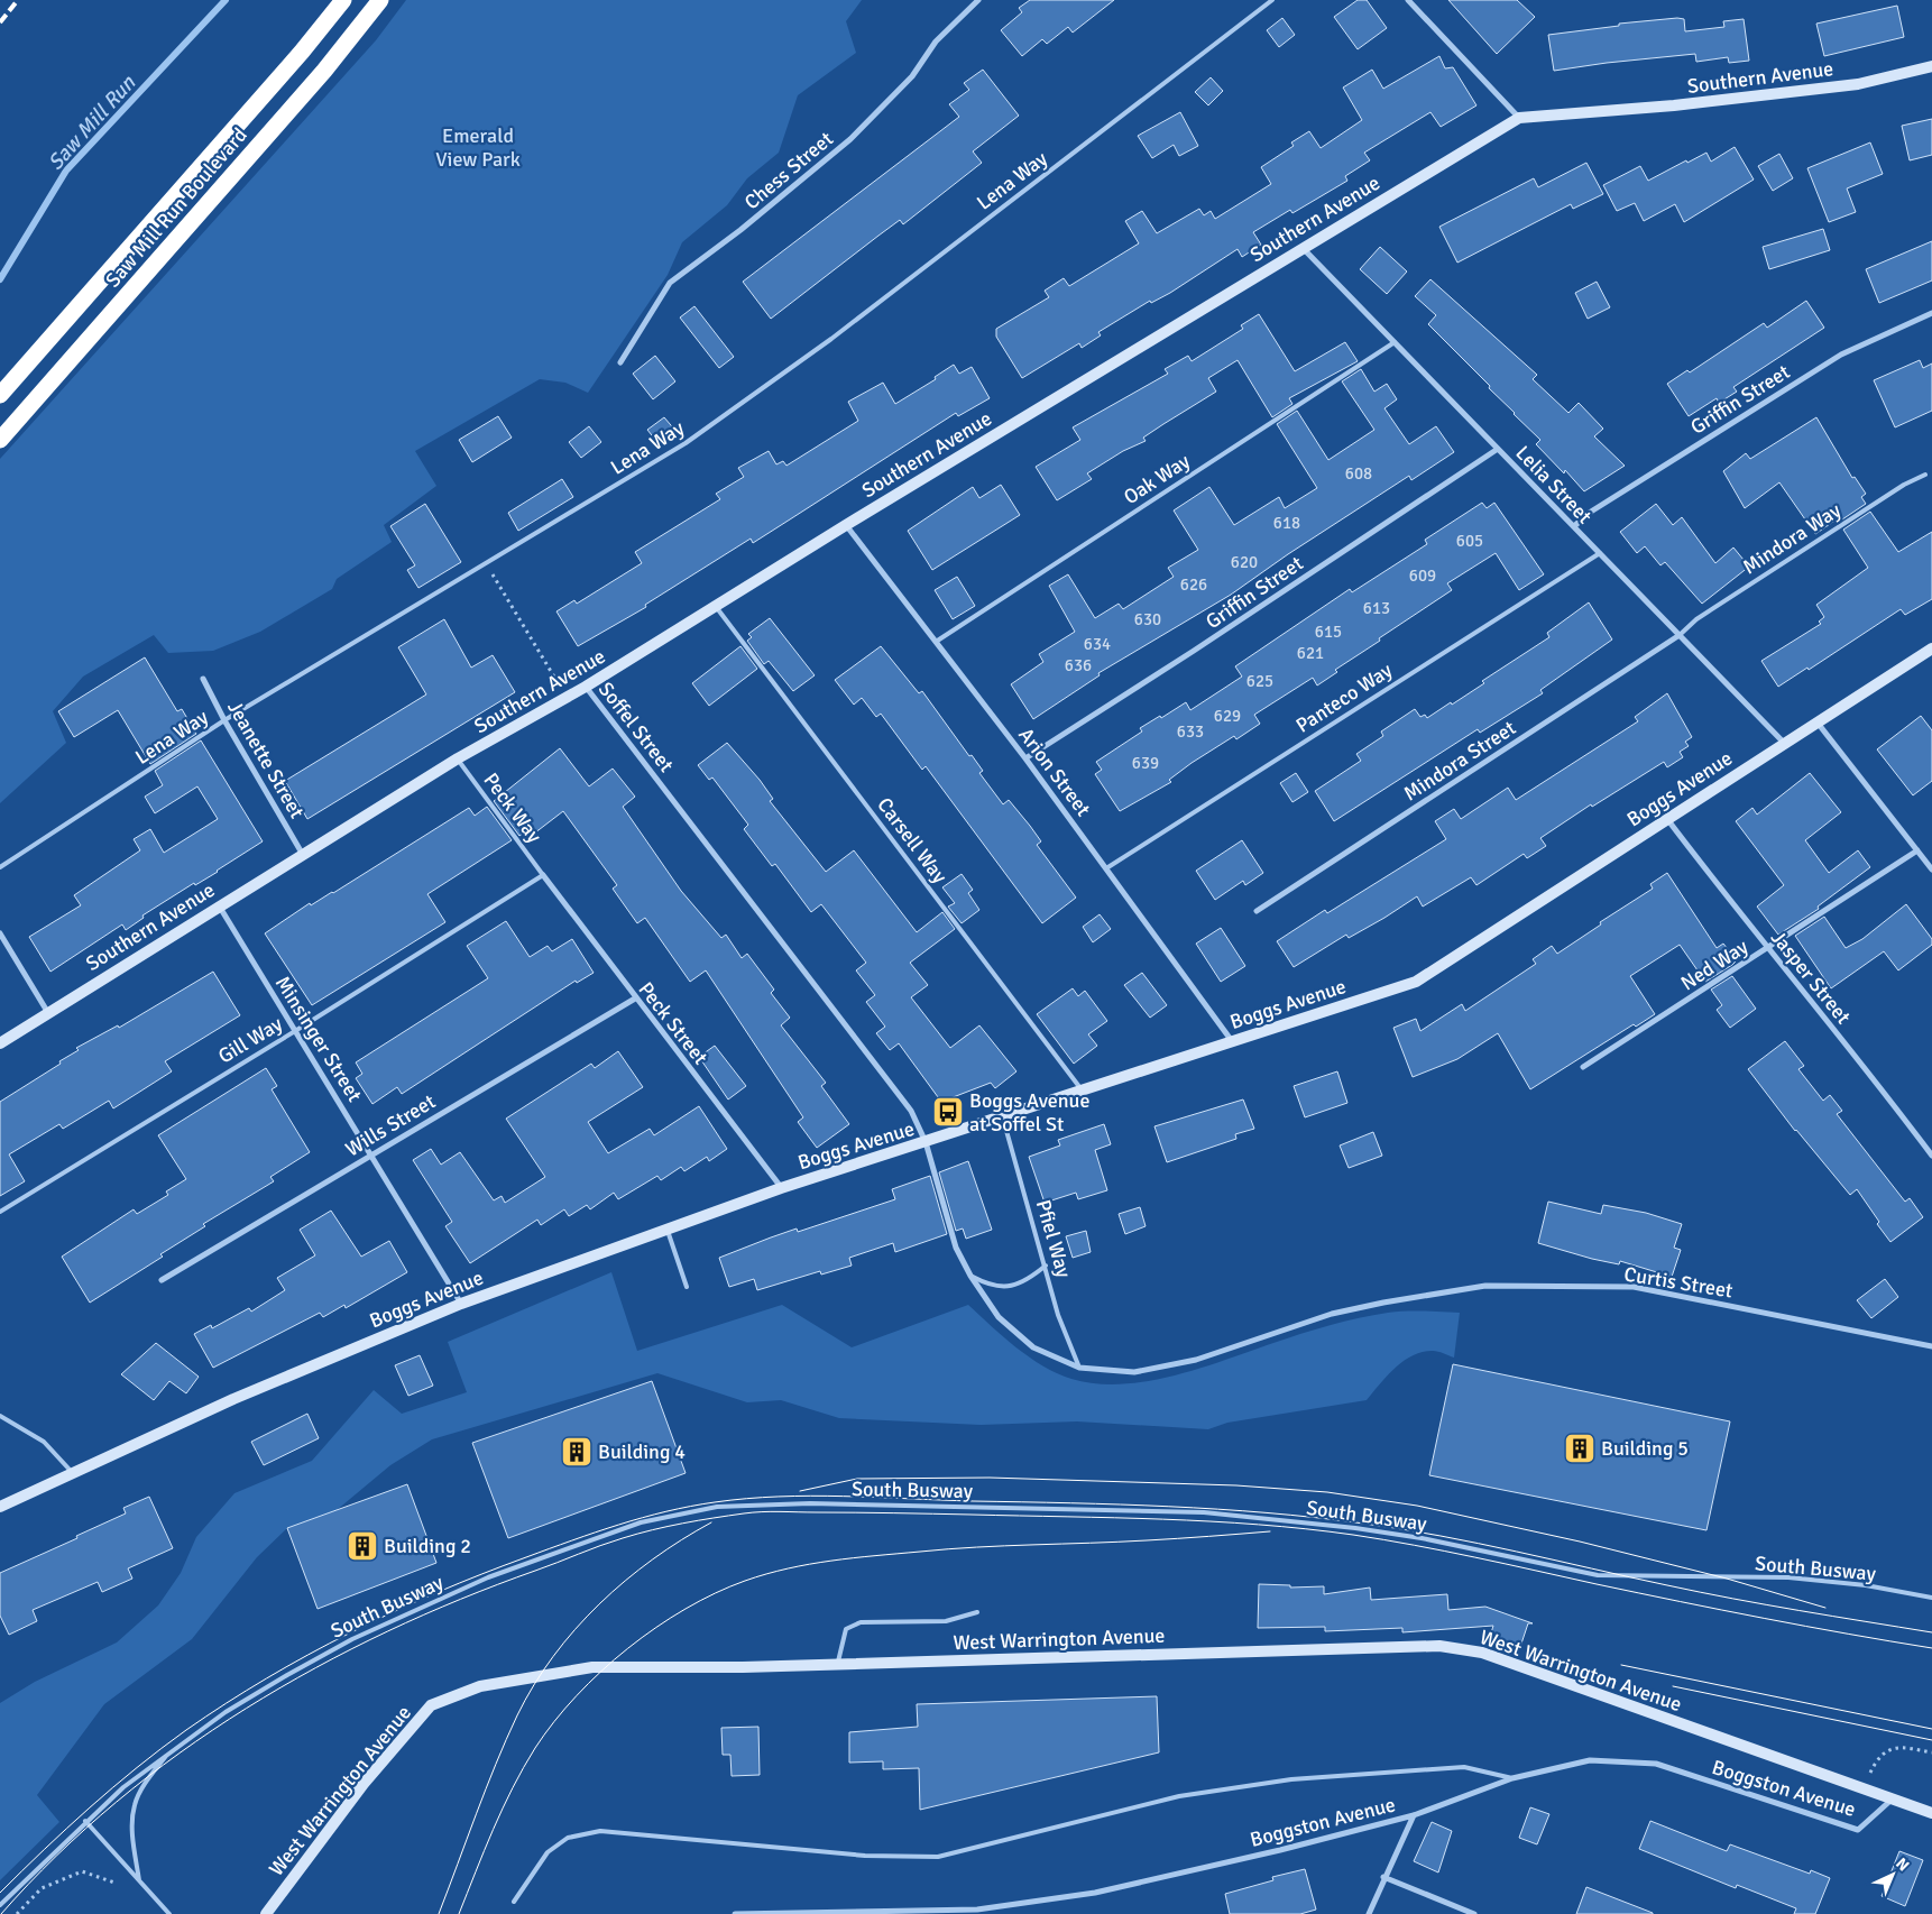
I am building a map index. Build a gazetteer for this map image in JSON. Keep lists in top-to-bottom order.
{
  "streets": {
    "highway": ["Saw Mill Run Boulevard"],
    "street": [
      "Southern Avenue",
      "Chess Street",
      "Griffin Street",
      "Lelia Street",
      "Soffel Street",
      "Jeanette Street",
      "Mindora Street",
      "Arion Street",
      "Boggs Avenue",
      "Ned Way",
      "Jasper Street",
      "Peck Street",
      "Minsinger Street",
      "Wills Street",
      "Curtis Street",
      "West Warrington Avenue",
      "Boggston Avenue"
    ],
    "lane": [
      "Lena Way",
      "Oak Way",
      "Mindora Way",
      "Panteco Way",
      "Peck Way",
      "Carsell Way",
      "Gill Way",
      "Pfiel Way",
      "South Busway"
    ]
  },
  "crossings": [
    ["Southern Avenue", "Lelia Street"],
    ["Southern Avenue", "Soffel Street"],
    ["Southern Avenue", "Jeanette Street"],
    ["Southern Avenue", "Arion Street"],
    ["Southern Avenue", "Peck Way"],
    ["Southern Avenue", "Carsell Way"],
    ["Southern Avenue", "Minsinger Street"],
    ["Lena Way", "Soffel Street"],
    ["Lena Way", "Jeanette Street"],
    ["Griffin Street", "Lelia Street"],
    ["Griffin Street", "Arion Street"],
    ["Oak Way", "Lelia Street"],
    ["Oak Way", "Arion Street"],
    ["Lelia Street", "Mindora Way"],
    ["Lelia Street", "Panteco Way"],
    ["Lelia Street", "Mindora Street"],
    ["Lelia Street", "Boggs Avenue"],
    ["Mindora Way", "Mindora Street"],
    ["Panteco Way", "Arion Street"],
    ["Soffel Street", "Boggs Avenue"],
    ["Soffel Street", "Curtis Street"],
    ["Arion Street", "Boggs Avenue"],
    ["Boggs Avenue", "Carsell Way"],
    ["Boggs Avenue", "Jasper Street"],
    ["Boggs Avenue", "Peck Street"],
    ["Boggs Avenue", "Minsinger Street"],
    ["Boggs Avenue", "Pfiel Way"],
    ["Peck Way", "Peck Street"],
    ["Peck Way", "Gill Way"],
    ["Ned Way", "Jasper Street"],
    ["Peck Street", "Gill Way"],
    ["Peck Street", "Wills Street"],
    ["Minsinger Street", "Gill Way"],
    ["Minsinger Street", "Wills Street"],
    ["Pfiel Way", "Curtis Street"],
    ["West Warrington Avenue", "Boggston Avenue"]
  ],
  "water": ["Saw Mill Run"],
  "parks": ["Emerald View Park"],
  "places": {
    "bus stop": ["Boggs Avenue at Soffel St"],
    "building": ["Building 5", "Building 4", "Building 2"]
  },
  "house_numbers": [
    "608",
    "618",
    "605",
    "620",
    "609",
    "626",
    "613",
    "630",
    "615",
    "634",
    "621",
    "636",
    "625",
    "629",
    "633",
    "639"
  ],
  "north": "top right"
}
